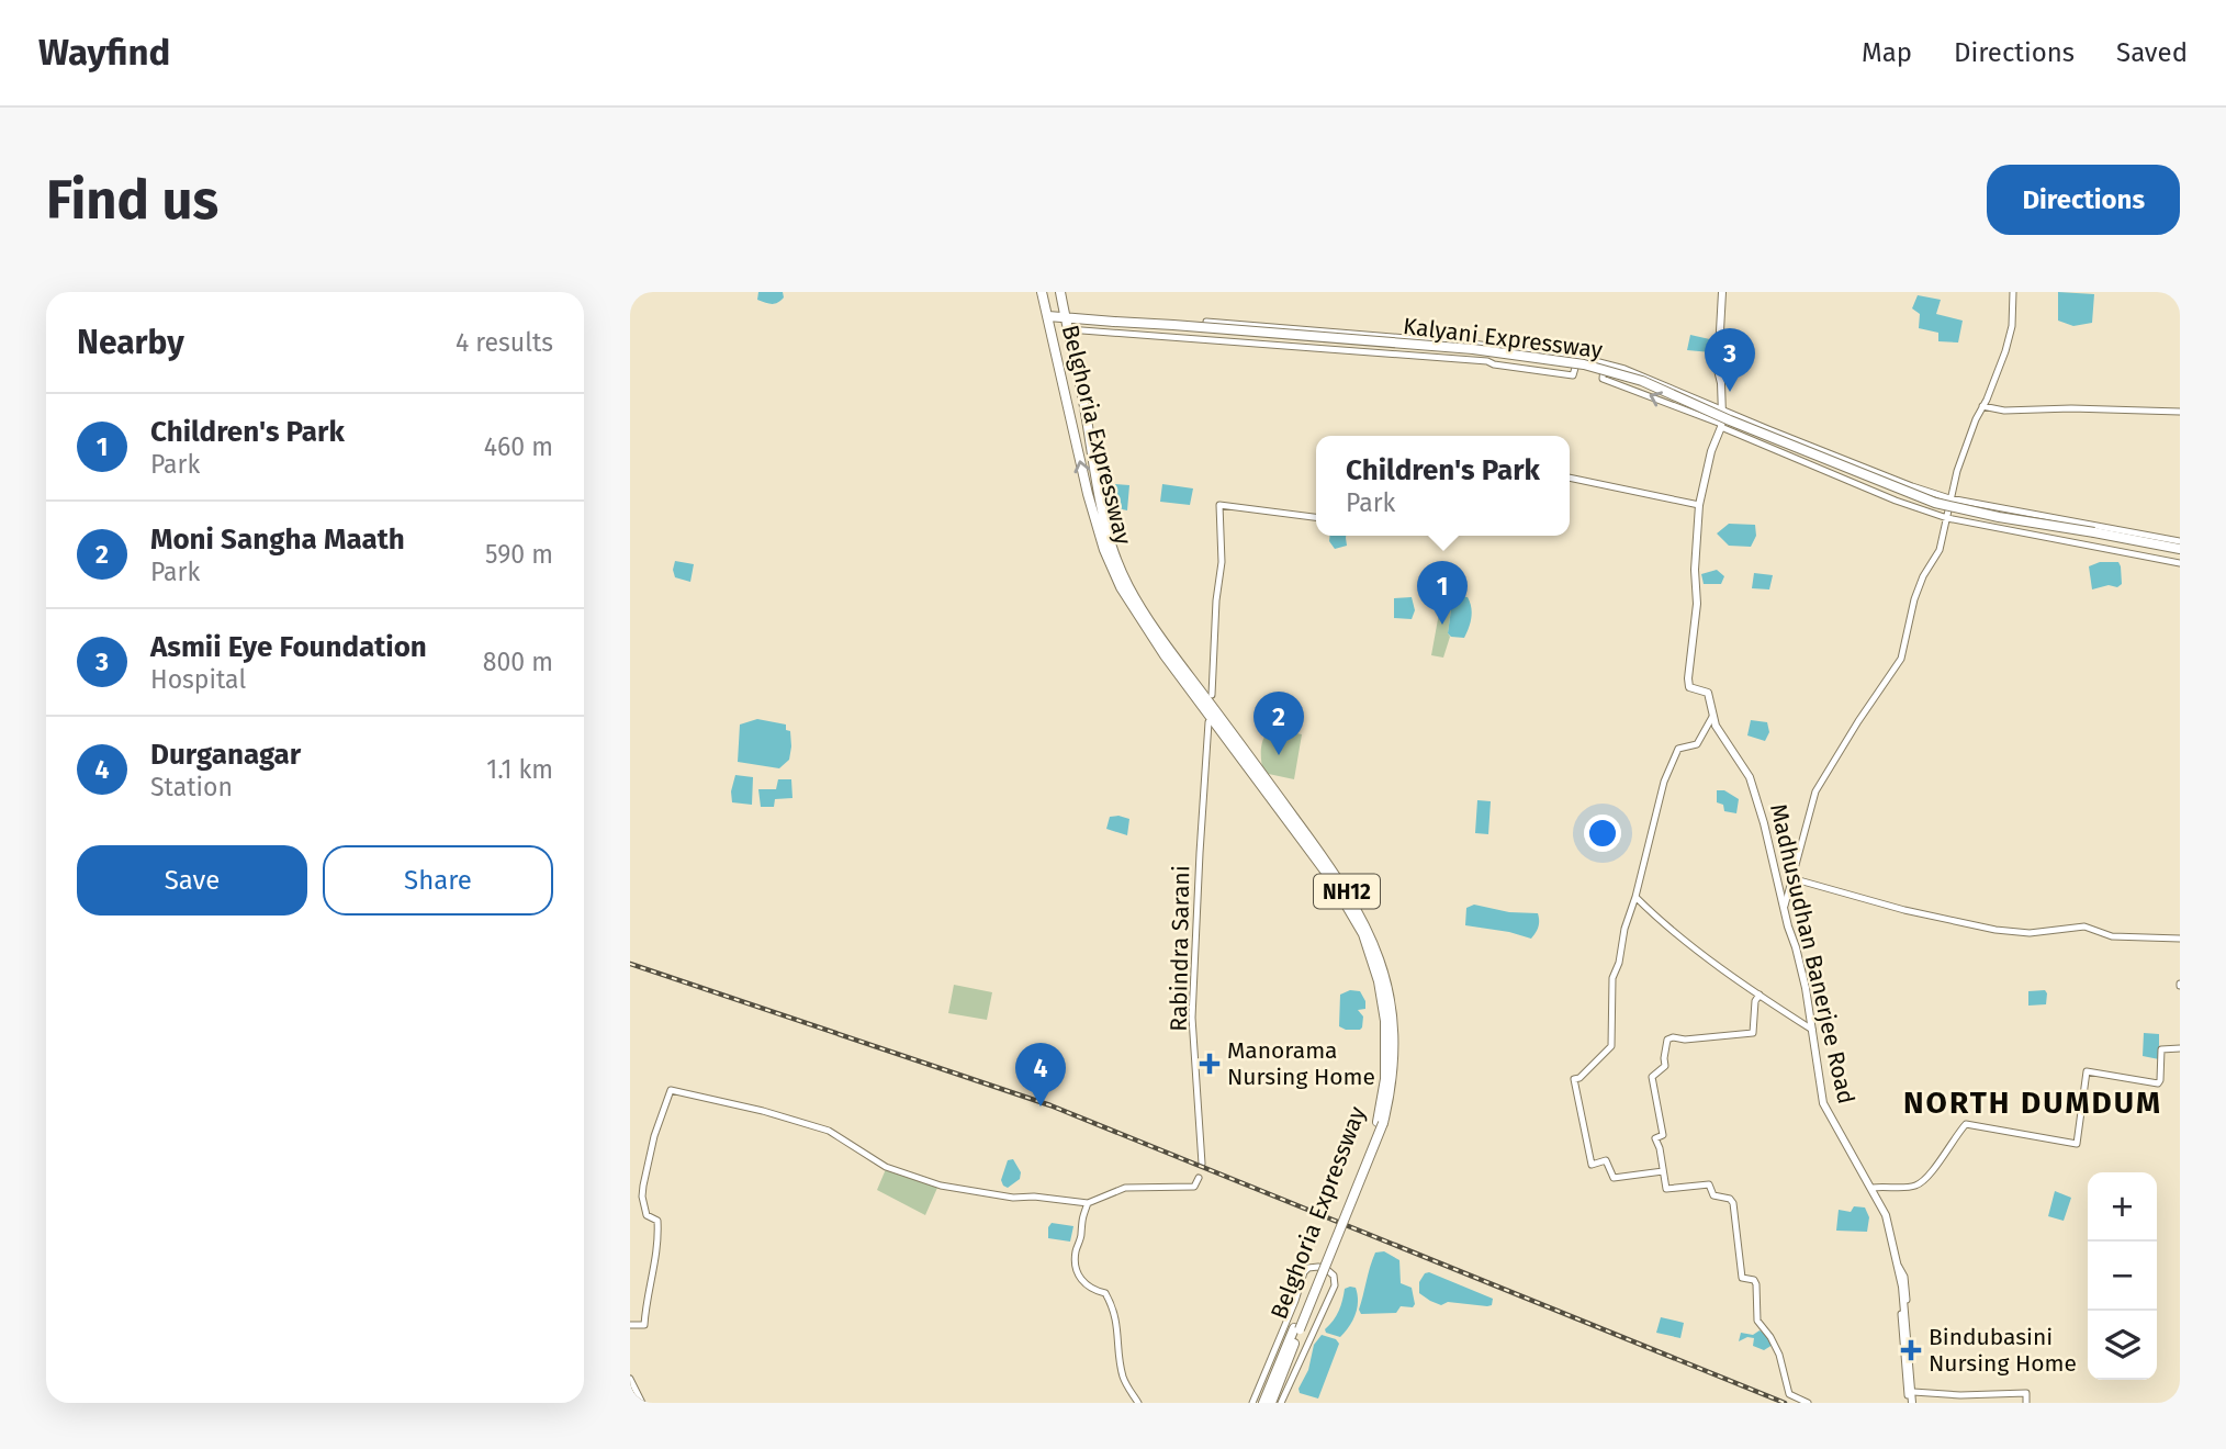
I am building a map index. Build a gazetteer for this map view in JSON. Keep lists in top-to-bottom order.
{
  "streets": {
    "highway": ["Kalyani Expressway", "Belghoria Expressway", "NH12"],
    "main road": ["Madhusudhan Banerjee Road"],
    "street": ["Rabindra Sarani"]
  },
  "crossings": [
    ["Kalyani Expressway", "Belghoria Expressway"]
  ],
  "districts": ["NORTH DUMDUM"],
  "places": {
    "health": ["Manorama Nursing Home", "Bindubasini Nursing Home"]
  },
  "page": {
    "header": "Wayfind",
    "nav": ["Map", "Directions", "Saved"],
    "buttons": [
      "Directions",
      ["Save", "Share"]
    ],
    "title": "Find us",
    "heading": ["Nearby", "4 results"],
    "pins": [
      "3",
      "1",
      "2",
      "4"
    ],
    "list": [
      {
        "mark": "1",
        "name": "Children's Park",
        "note": "Park",
        "value": "460 m"
      },
      {
        "mark": "2",
        "name": "Moni Sangha Maath",
        "note": "Park",
        "value": "590 m"
      },
      {
        "mark": "3",
        "name": "Asmii Eye Foundation",
        "note": "Hospital",
        "value": "800 m"
      },
      {
        "mark": "4",
        "name": "Durganagar",
        "note": "Station",
        "value": "1.1 km"
      }
    ],
    "popup": ["Children's Park", "Park"],
    "map_buttons": ["+", "−"]
  }
}
